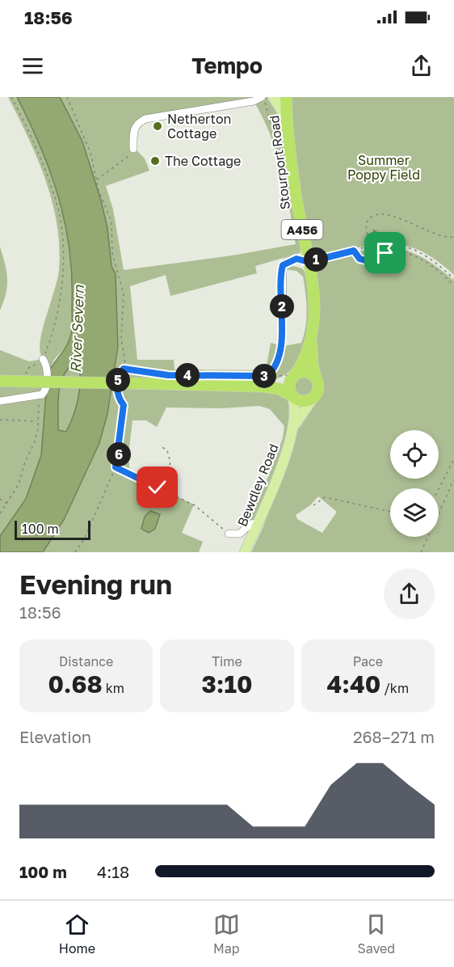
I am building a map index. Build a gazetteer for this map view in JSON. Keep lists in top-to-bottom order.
{
  "streets": {
    "highway": ["Stourport Road", "A456"],
    "main road": ["Bewdley Road"]
  },
  "crossings": [
    ["Stourport Road", "A456"],
    ["Stourport Road", "Bewdley Road"],
    ["A456", "Bewdley Road"]
  ],
  "water": ["River Severn"],
  "parks": ["Summer Poppy Field"],
  "places": ["Netherton Cottage", "The Cottage"],
  "scale_bar": "100 m",
  "page": {
    "status": "18:56",
    "header": "Tempo",
    "pins": [
      "1",
      "2",
      "4",
      "3",
      "5",
      "6"
    ],
    "scale": "100 m",
    "heading": ["Evening run", "18:56"],
    "stats": [
      ["Distance", "0.68 km"],
      ["Time", "3:10"],
      ["Pace", "4:40 /km"]
    ],
    "chart": ["Elevation", "268–271 m"],
    "list": [
      {
        "name": "100 m",
        "note": "4:18"
      }
    ],
    "tabs": ["Home", "Map", "Saved"]
  }
}
